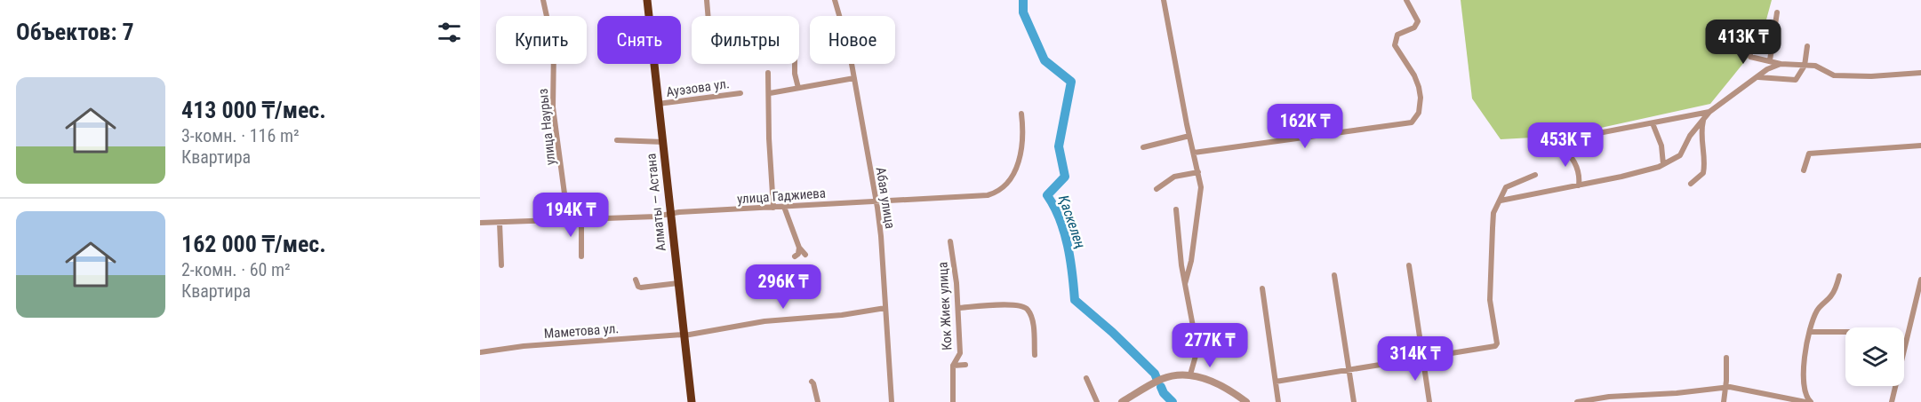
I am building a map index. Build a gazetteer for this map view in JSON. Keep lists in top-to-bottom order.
{
  "streets": {
    "highway": ["Алматы — Астана"],
    "street": [
      "Ауэзова ул.",
      "улица Наурыз",
      "улица Гаджиева",
      "Абая улица",
      "Кок Жиек улица",
      "Маметова ул."
    ]
  },
  "crossings": [
    ["Ауэзова ул.", "Алматы — Астана"],
    ["улица Наурыз", "улица Гаджиева"],
    ["улица Гаджиева", "Абая улица"],
    ["улица Гаджиева", "Алматы — Астана"],
    ["Абая улица", "Маметова ул."],
    ["Алматы — Астана", "Маметова ул."]
  ],
  "water": ["Қаскелең"],
  "page": {
    "heading": "Объектов: 7",
    "chip": [
      "Купить",
      "Снять",
      "Фильтры",
      "Новое"
    ],
    "price": [
      "413K ₸",
      "162K ₸",
      "453K ₸",
      "194K ₸",
      "296K ₸",
      "277K ₸",
      "314K ₸"
    ],
    "list": [
      {
        "name": "413 000 ₸/мес.",
        "note": "3-комн. · 116 m² · Квартира"
      },
      {
        "name": "162 000 ₸/мес.",
        "note": "2-комн. · 60 m² · Квартира"
      }
    ]
  }
}
